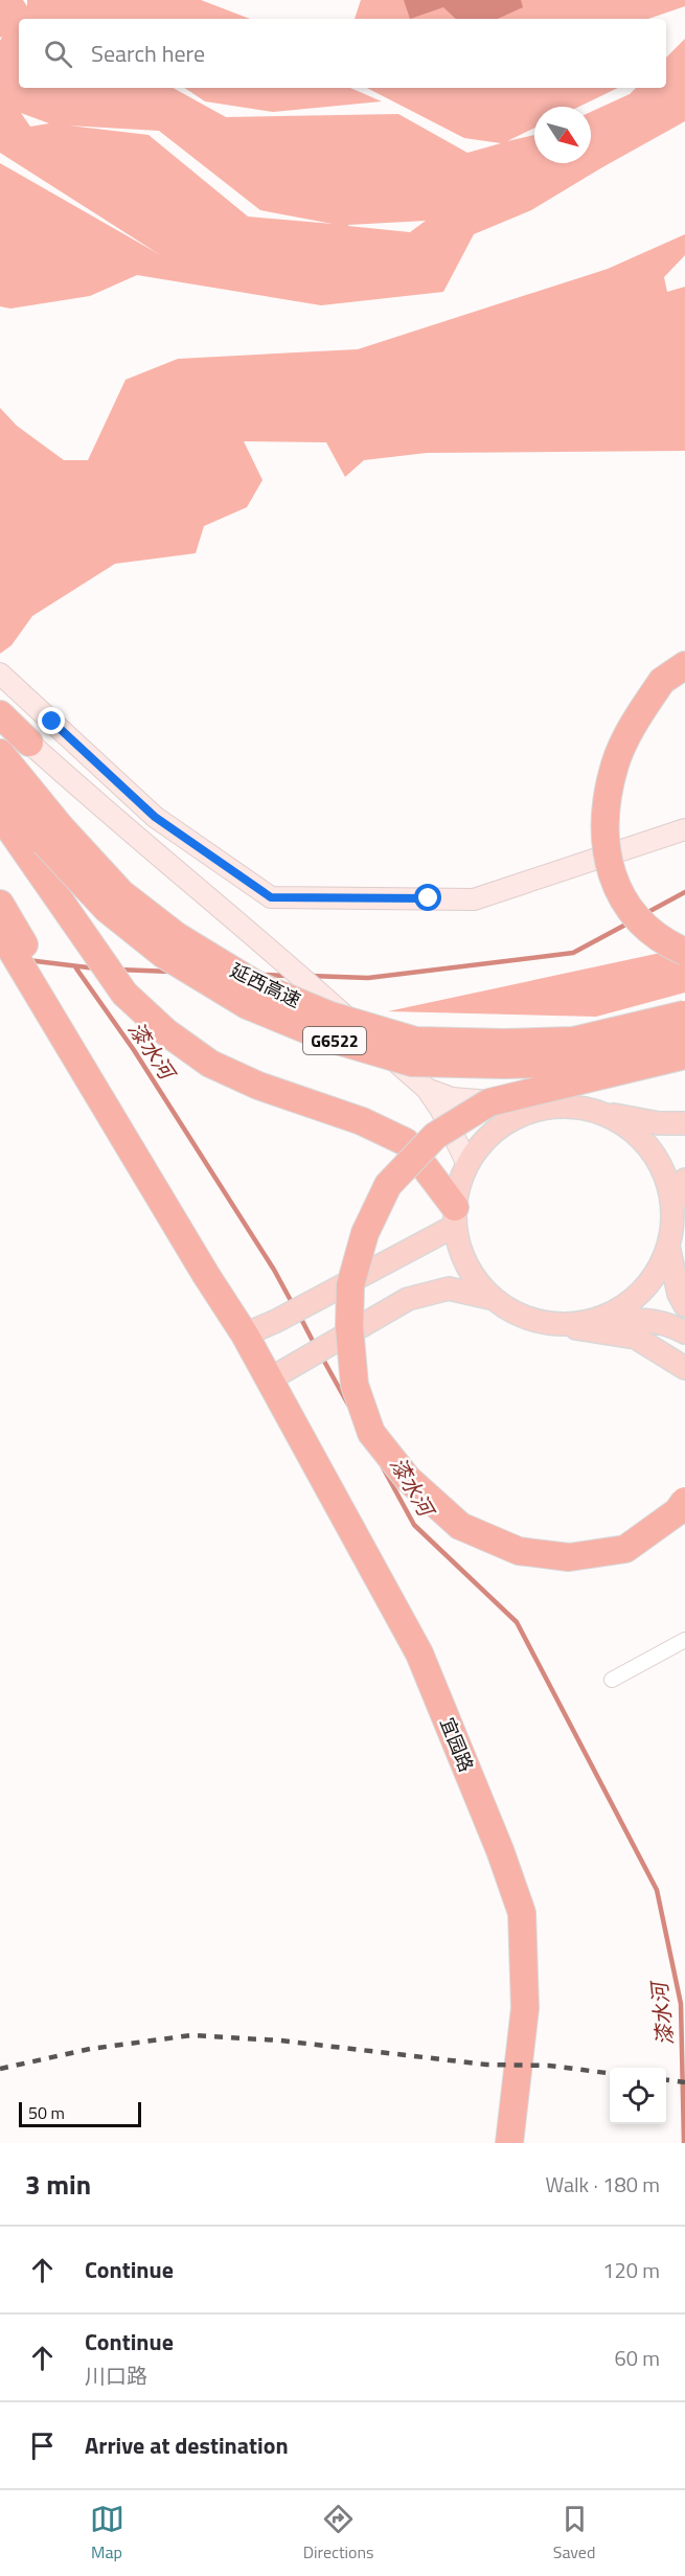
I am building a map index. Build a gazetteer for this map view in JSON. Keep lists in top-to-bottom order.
{
  "streets": {
    "highway": ["延西高速", "G6522", "宜园路"]
  },
  "water": ["漆水河"],
  "scale_bar": "50 m",
  "north": "bottom right",
  "page": {
    "search": "Search here",
    "scale": "50 m",
    "heading": ["3 min", "Walk · 180 m"],
    "list": [
      ["Continue", "120 m"],
      ["Continue", "川口路", "60 m"],
      "Arrive at destination"
    ],
    "nav": ["Map", "Directions", "Saved"]
  }
}
